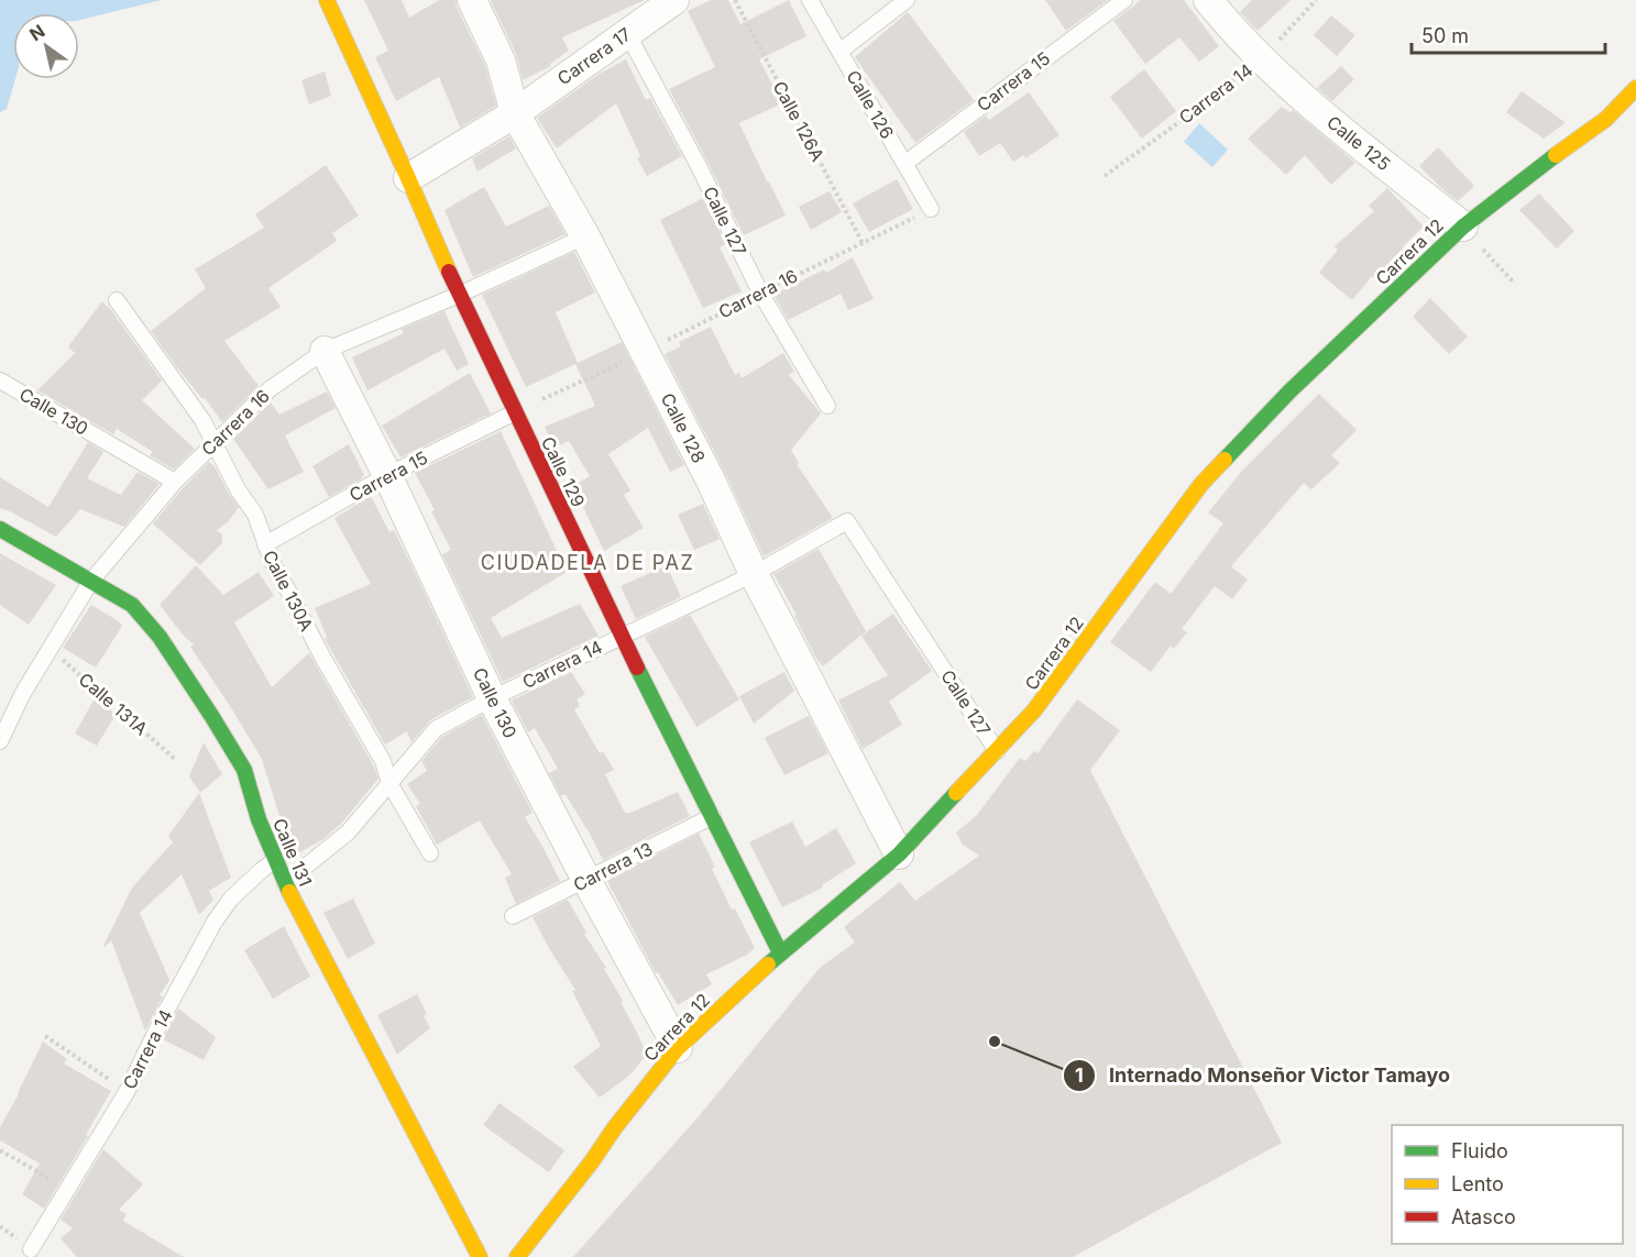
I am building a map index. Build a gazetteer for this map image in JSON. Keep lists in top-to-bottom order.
{
  "streets": {
    "street": [
      "Carrera 17",
      "Calle 125",
      "Carrera 12",
      "Calle 130",
      "Calle 128",
      "Calle 129",
      "Calle 131"
    ],
    "lane": [
      "Carrera 15",
      "Carrera 14",
      "Calle 126",
      "Calle 127",
      "Carrera 16",
      "Calle 130A",
      "Carrera 13"
    ],
    "path": ["Calle 126A", "Calle 131A"]
  },
  "crossings": [
    ["Carrera 17", "Calle 127"],
    ["Carrera 17", "Calle 128"],
    ["Carrera 17", "Calle 129"],
    ["Carrera 15", "Calle 126"],
    ["Carrera 15", "Carrera 16"],
    ["Carrera 15", "Calle 130"],
    ["Carrera 15", "Calle 129"],
    ["Carrera 15", "Calle 130A"],
    ["Carrera 14", "Calle 125"],
    ["Carrera 14", "Calle 127"],
    ["Carrera 14", "Calle 130"],
    ["Carrera 14", "Calle 128"],
    ["Carrera 14", "Calle 129"],
    ["Carrera 14", "Calle 130A"],
    ["Carrera 14", "Calle 131"],
    ["Calle 126", "Carrera 16"],
    ["Calle 126A", "Carrera 16"],
    ["Calle 125", "Carrera 12"],
    ["Calle 127", "Carrera 12"],
    ["Calle 127", "Carrera 16"],
    ["Carrera 12", "Calle 130"],
    ["Carrera 12", "Calle 128"],
    ["Carrera 12", "Calle 129"],
    ["Carrera 16", "Calle 130"],
    ["Carrera 16", "Calle 128"],
    ["Carrera 16", "Calle 129"],
    ["Carrera 16", "Calle 130A"],
    ["Carrera 16", "Calle 131A"],
    ["Carrera 16", "Calle 131"],
    ["Calle 130", "Carrera 13"],
    ["Calle 129", "Carrera 13"]
  ],
  "districts": ["CIUDADELA DE PAZ"],
  "places": ["Internado Monseñor Victor Tamayo"],
  "legend": ["Fluido", "Lento", "Atasco"],
  "scale_bar": "50 m",
  "north": "top left"
}
